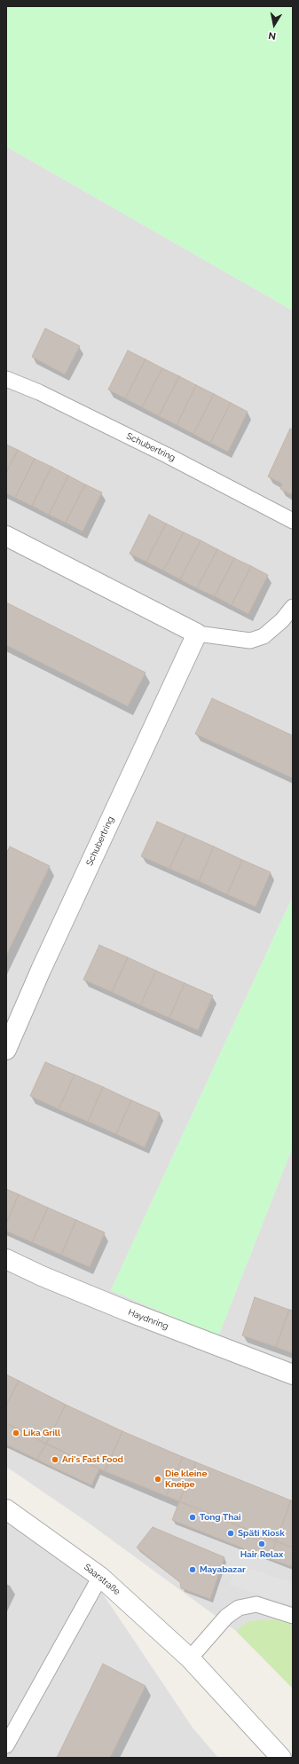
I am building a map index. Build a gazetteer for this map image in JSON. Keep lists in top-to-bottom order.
{
  "streets": {
    "street": ["Schubertring", "Haydnring", "Saarstraße"]
  },
  "places": [
    "Lika Grill",
    "Ari's Fast Food",
    "Die kleine Kneipe",
    "Tong Thai",
    "Späti Kiosk",
    "Hair Relax",
    "Mayabazar"
  ],
  "north": "bottom"
}
